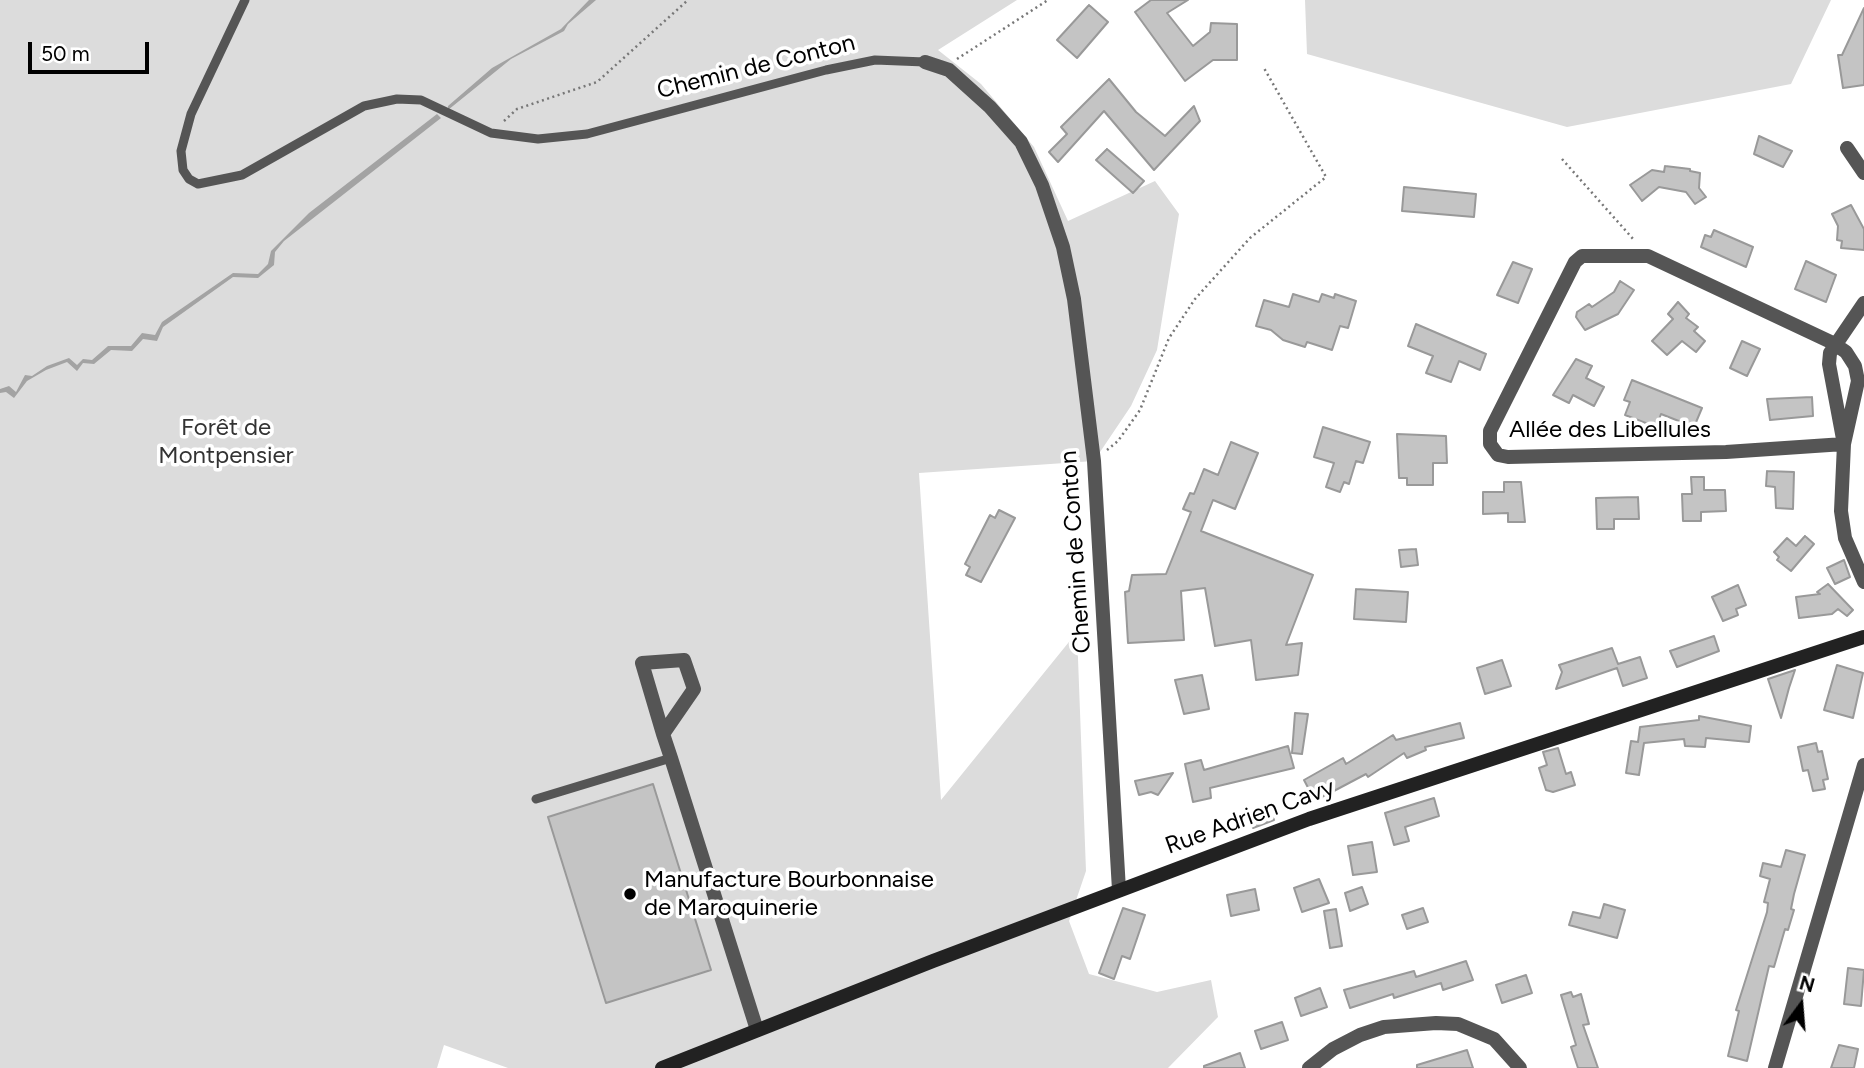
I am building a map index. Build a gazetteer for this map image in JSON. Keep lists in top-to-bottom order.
{
  "streets": {
    "main road": ["Rue Adrien Cavy"],
    "street": ["Chemin de Conton", "Allée des Libellules"]
  },
  "crossings": [
    ["Chemin de Conton", "Rue Adrien Cavy"]
  ],
  "parks": ["Forêt de Montpensier"],
  "places": ["Manufacture Bourbonnaise de Maroquinerie"],
  "scale_bar": "50 m",
  "north": "top"
}
